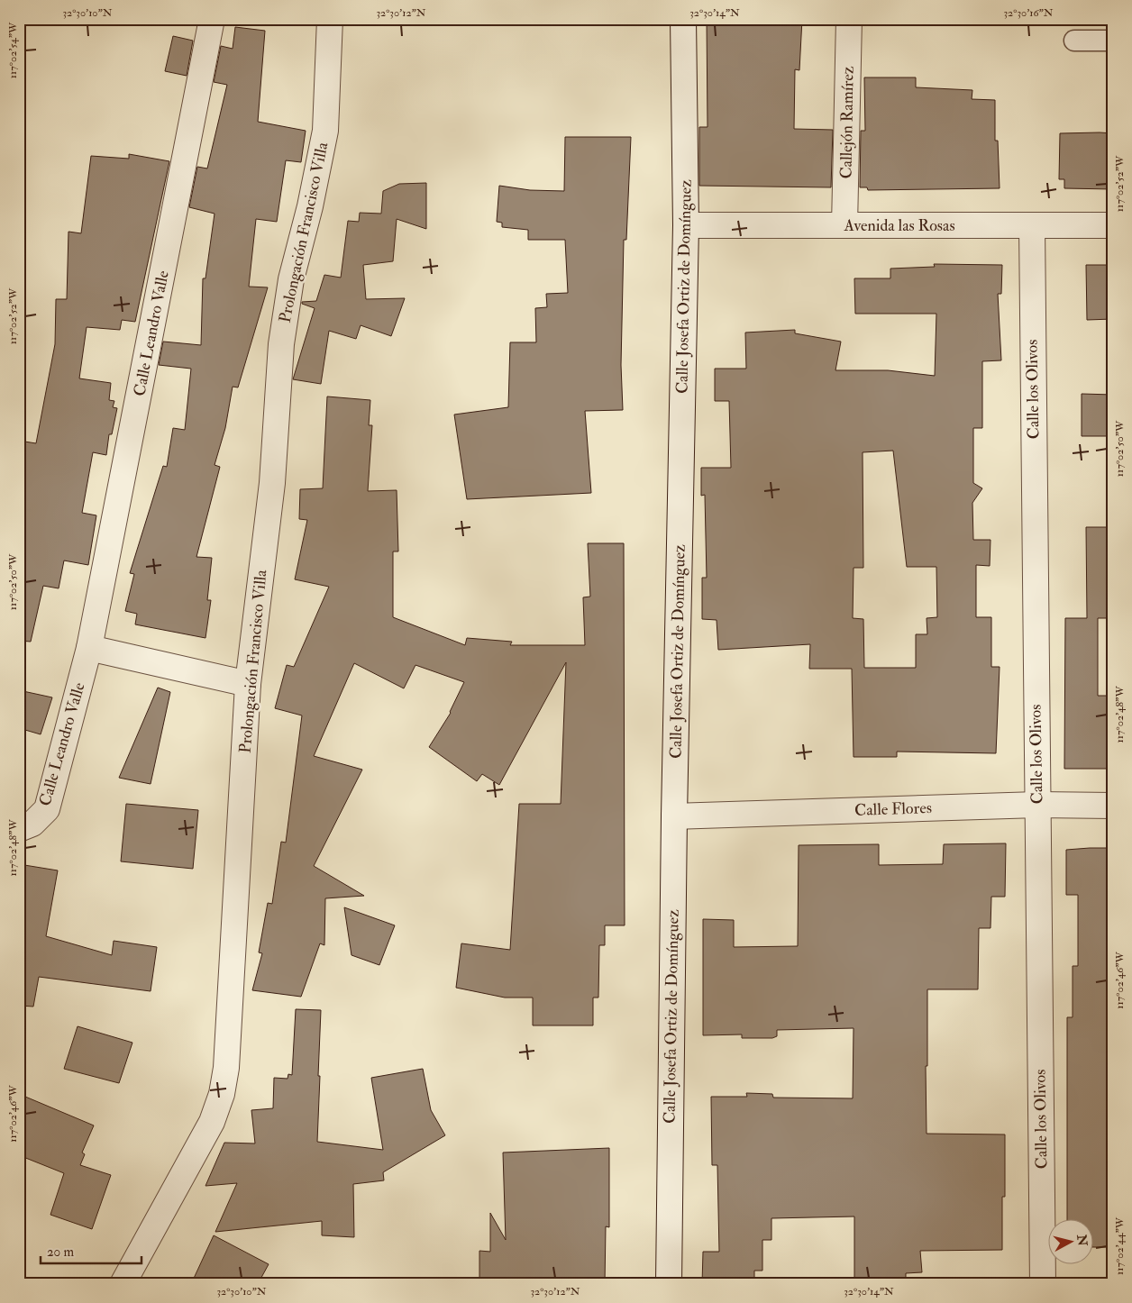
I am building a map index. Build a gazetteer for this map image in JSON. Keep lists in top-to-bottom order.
{
  "streets": {
    "street": [
      "Callejón Ramírez",
      "Avenida las Rosas",
      "Prolongación Francisco Villa",
      "Calle Josefa Ortiz de Domínguez",
      "Calle Leandro Valle",
      "Calle los Olivos",
      "Calle Flores"
    ]
  },
  "crossings": [
    ["Callejón Ramírez", "Avenida las Rosas"],
    ["Avenida las Rosas", "Calle Josefa Ortiz de Domínguez"],
    ["Avenida las Rosas", "Calle los Olivos"],
    ["Calle Josefa Ortiz de Domínguez", "Calle Flores"],
    ["Calle los Olivos", "Calle Flores"]
  ],
  "scale_bar": "20 m",
  "north": "right",
  "coordinates": [
    "32°30'10\"N",
    "32°30'12\"N",
    "32°30'14\"N",
    "32°30'16\"N",
    "117°02'54\"W",
    "117°02'52\"W",
    "117°02'50\"W",
    "117°02'48\"W",
    "117°02'46\"W",
    "117°02'44\"W"
  ]
}
